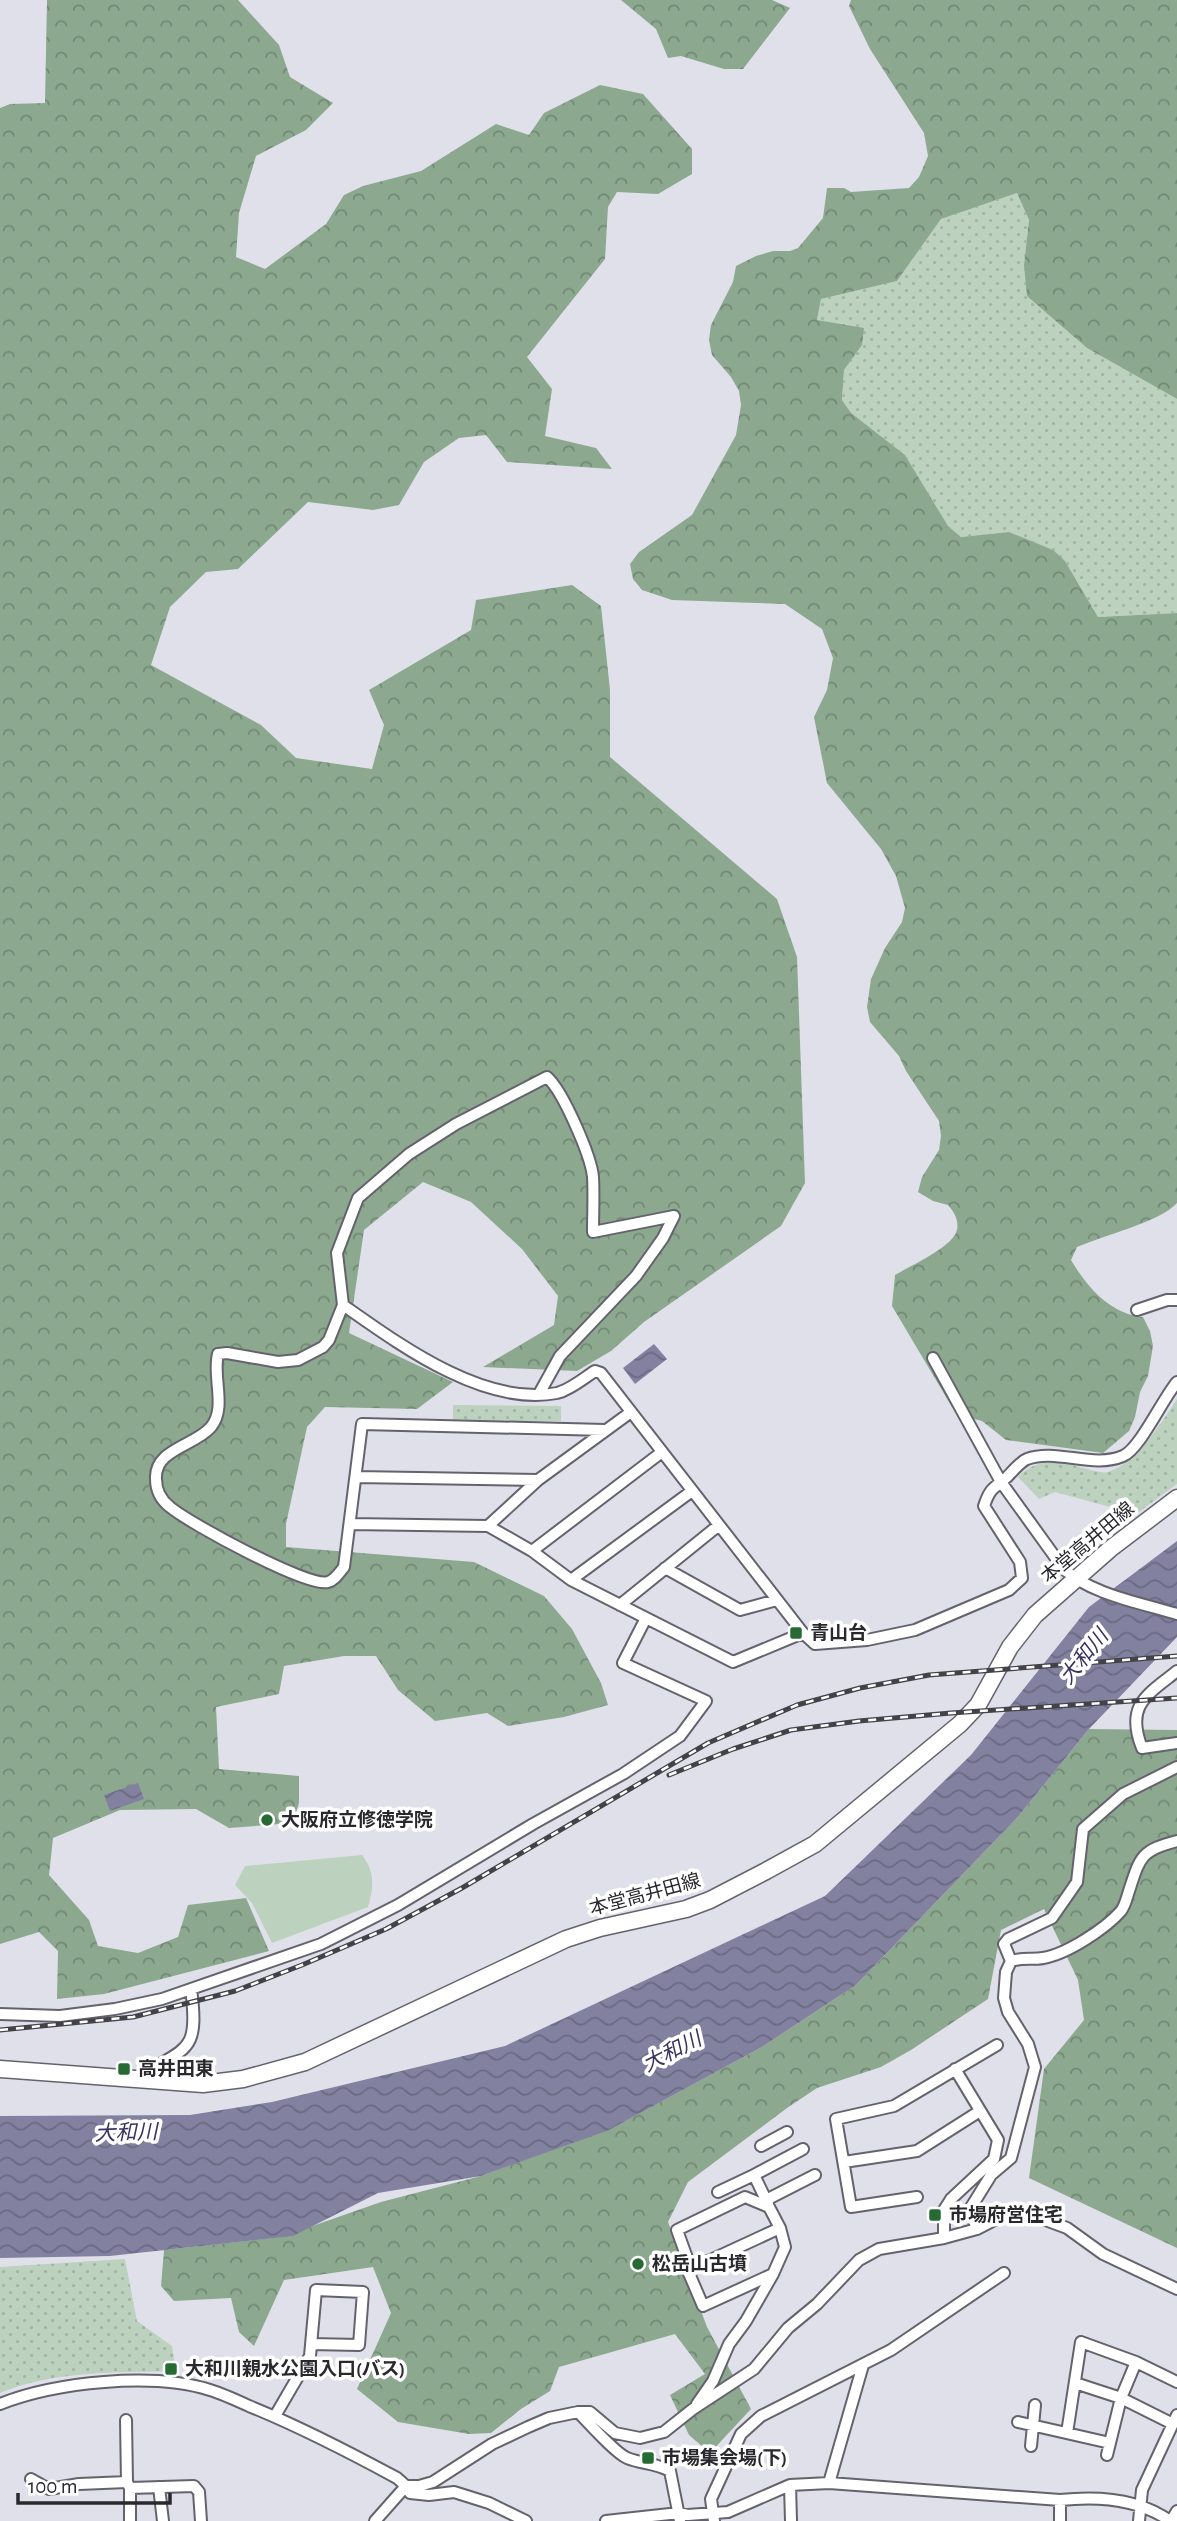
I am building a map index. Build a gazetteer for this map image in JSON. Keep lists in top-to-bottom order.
{
  "streets": {
    "main road": ["本堂高井田線"]
  },
  "water": ["大和川"],
  "places": {
    "transit": [
      "青山台",
      "高井田東",
      "市場府営住宅",
      "大和川親水公園入口(バス)",
      "市場集会場(下)"
    ],
    "other": ["大阪府立修徳学院", "松岳山古墳"]
  },
  "scale_bar": "100 m"
}
